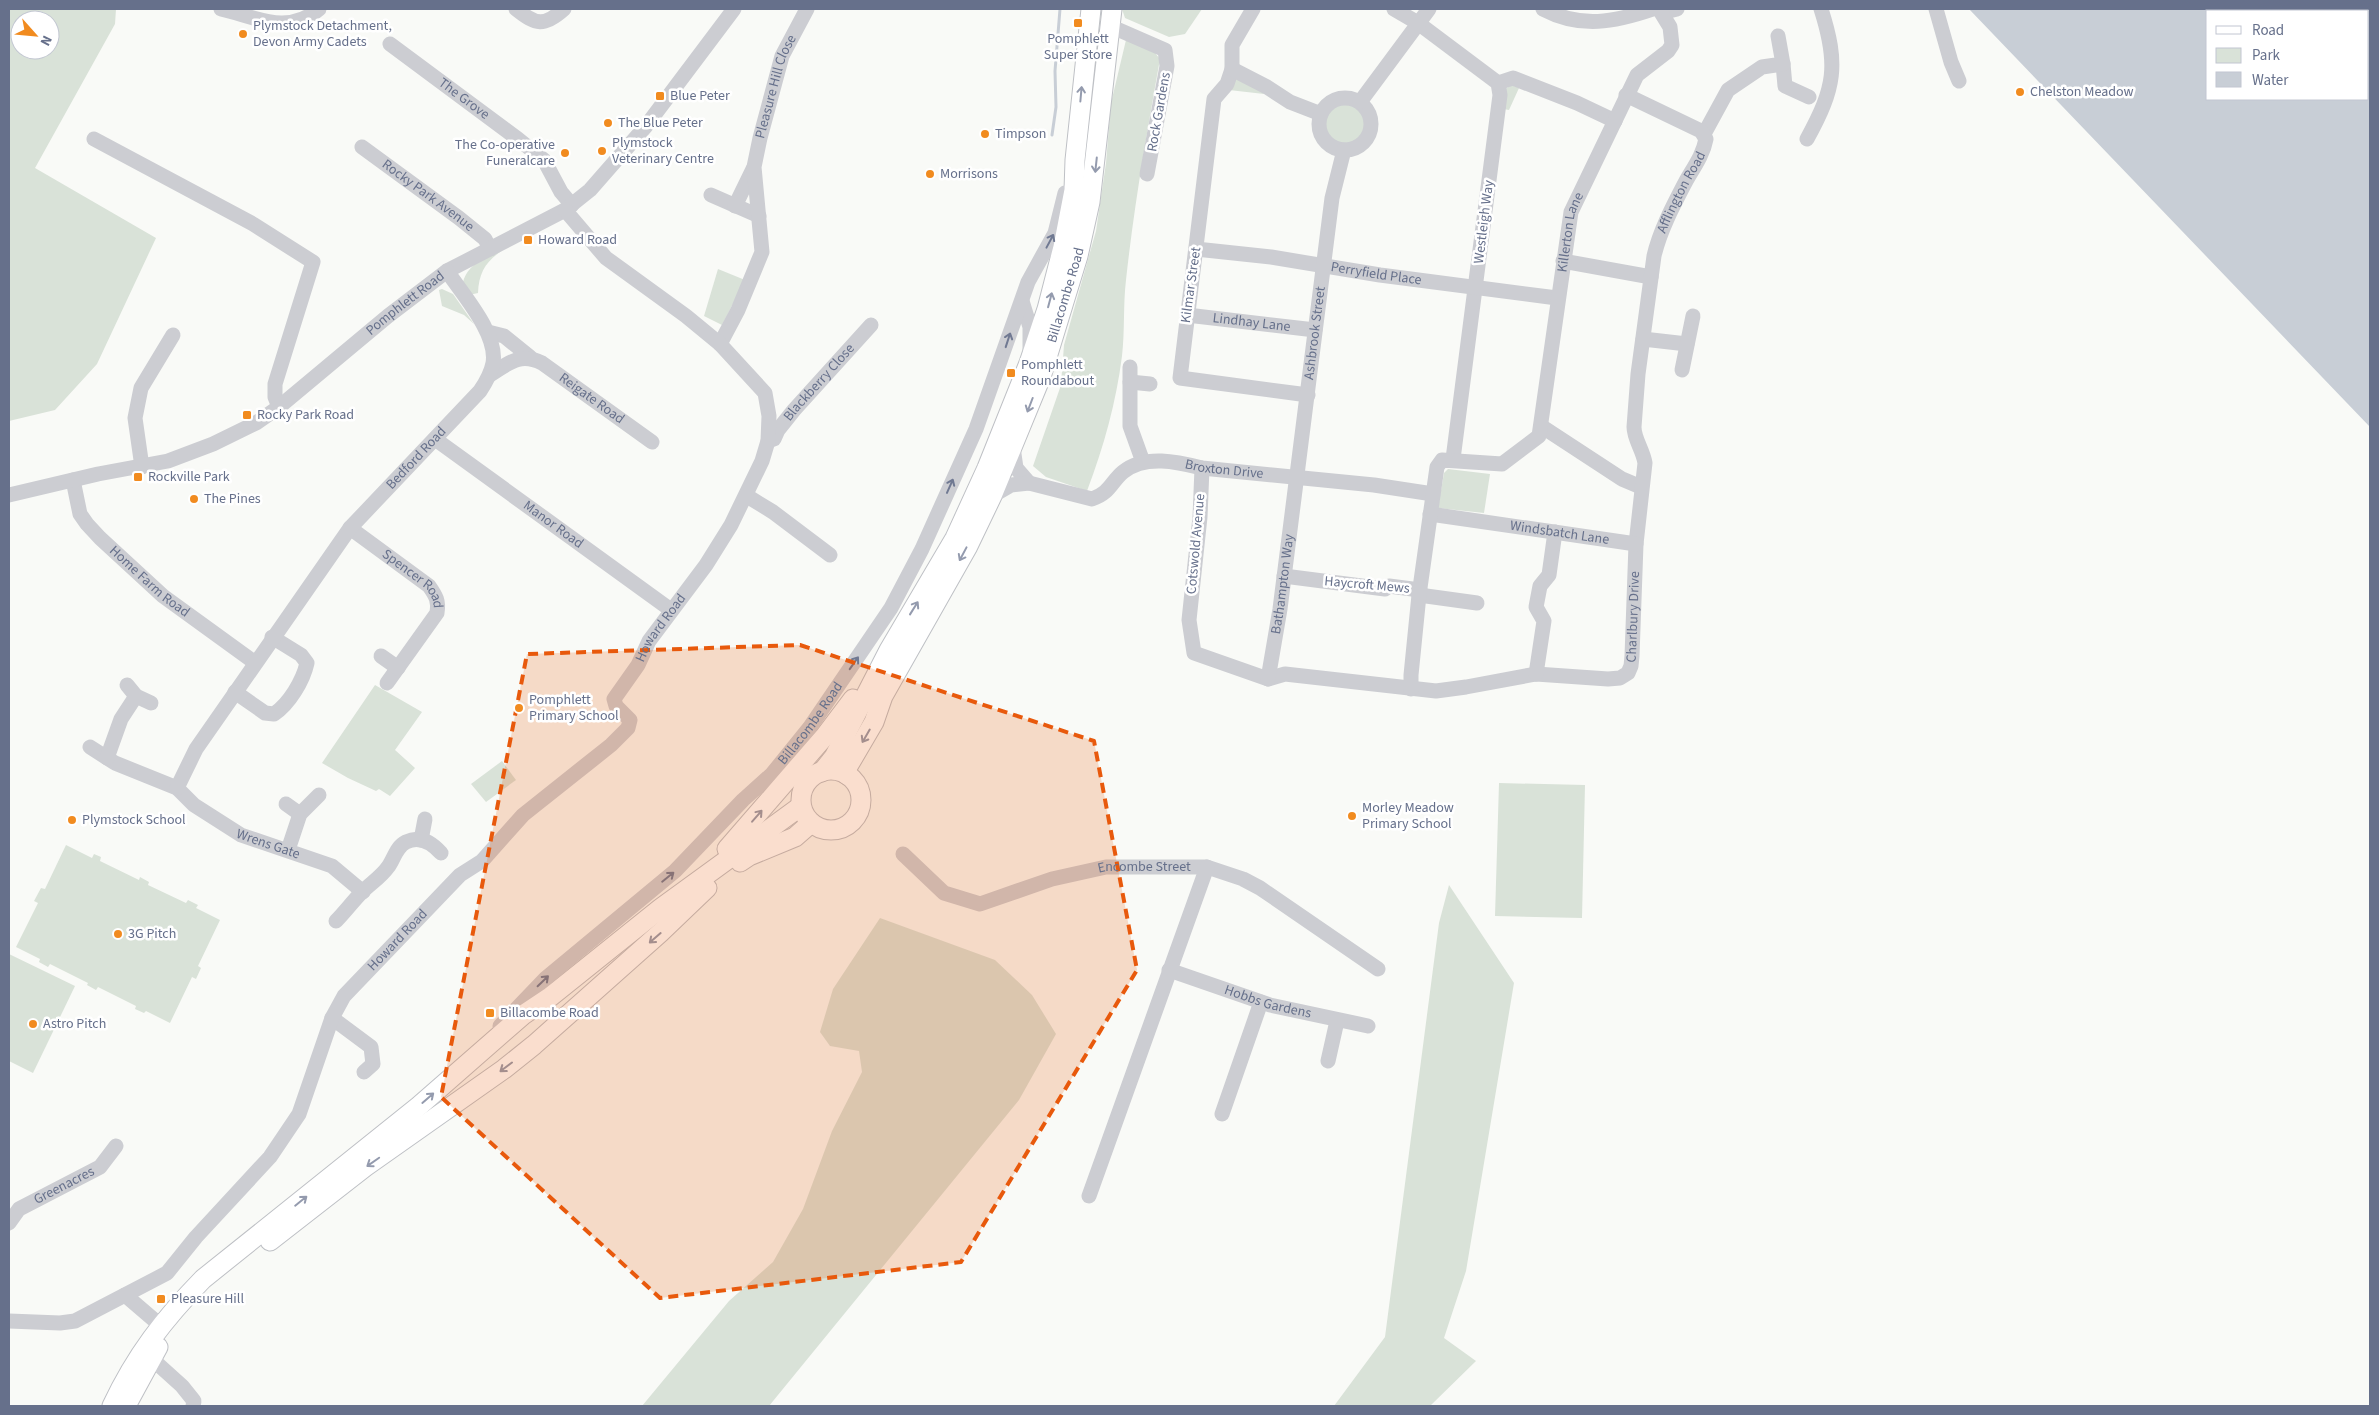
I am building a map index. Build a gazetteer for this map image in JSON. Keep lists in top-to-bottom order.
{
  "streets": {
    "main road": ["Billacombe Road"],
    "street": [
      "Pleasure Hill Close",
      "The Grove",
      "Rock Gardens",
      "Afflington Road",
      "Rocky Park Avenue",
      "Westleigh Way",
      "Killerton Lane",
      "Perryfield Place",
      "Kilmar Street",
      "Pomphlett Road",
      "Lindhay Lane",
      "Ashbrook Street",
      "Blackberry Close",
      "Reigate Road",
      "Bedford Road",
      "Broxton Drive",
      "Manor Road",
      "Windsbatch Lane",
      "Cotswold Avenue",
      "Home Farm Road",
      "Spencer Road",
      "Bathampton Way",
      "Haycroft Mews",
      "Charlbury Drive",
      "Howard Road",
      "Wrens Gate",
      "Encombe Street",
      "Hobbs Gardens",
      "Greenacres"
    ]
  },
  "crossings": [
    ["Pleasure Hill Close", "Howard Road"],
    ["The Grove", "Pomphlett Road"],
    ["The Grove", "Howard Road"],
    ["Rock Gardens", "Billacombe Road"],
    ["Afflington Road", "Killerton Lane"],
    ["Afflington Road", "Charlbury Drive"],
    ["Rocky Park Avenue", "Pomphlett Road"],
    ["Westleigh Way", "Killerton Lane"],
    ["Westleigh Way", "Perryfield Place"],
    ["Killerton Lane", "Perryfield Place"],
    ["Perryfield Place", "Kilmar Street"],
    ["Perryfield Place", "Ashbrook Street"],
    ["Kilmar Street", "Lindhay Lane"],
    ["Kilmar Street", "Ashbrook Street"],
    ["Pomphlett Road", "Bedford Road"],
    ["Pomphlett Road", "Home Farm Road"],
    ["Pomphlett Road", "Howard Road"],
    ["Lindhay Lane", "Ashbrook Street"],
    ["Ashbrook Street", "Broxton Drive"],
    ["Ashbrook Street", "Bathampton Way"],
    ["Blackberry Close", "Howard Road"],
    ["Reigate Road", "Bedford Road"],
    ["Bedford Road", "Manor Road"],
    ["Bedford Road", "Home Farm Road"],
    ["Bedford Road", "Spencer Road"],
    ["Bedford Road", "Wrens Gate"],
    ["Broxton Drive", "Cotswold Avenue"],
    ["Broxton Drive", "Bathampton Way"],
    ["Manor Road", "Howard Road"],
    ["Windsbatch Lane", "Charlbury Drive"],
    ["Cotswold Avenue", "Bathampton Way"],
    ["Cotswold Avenue", "Charlbury Drive"],
    ["Bathampton Way", "Haycroft Mews"],
    ["Bathampton Way", "Charlbury Drive"]
  ],
  "places": {
    "transit": [
      "Pomphlett Super Store",
      "Blue Peter",
      "Howard Road",
      "Pomphlett Roundabout",
      "Rocky Park Road",
      "Rockville Park",
      "Billacombe Road",
      "Pleasure Hill"
    ],
    "other": [
      "Plymstock Detachment, Devon Army Cadets",
      "Chelston Meadow",
      "The Blue Peter",
      "Timpson",
      "Plymstock Veterinary Centre",
      "The Co-operative Funeralcare",
      "Morrisons",
      "The Pines",
      "Pomphlett Primary School",
      "Morley Meadow Primary School",
      "Plymstock School",
      "3G Pitch",
      "Astro Pitch"
    ]
  },
  "legend": ["Road", "Park", "Water"],
  "north": "bottom right"
}
